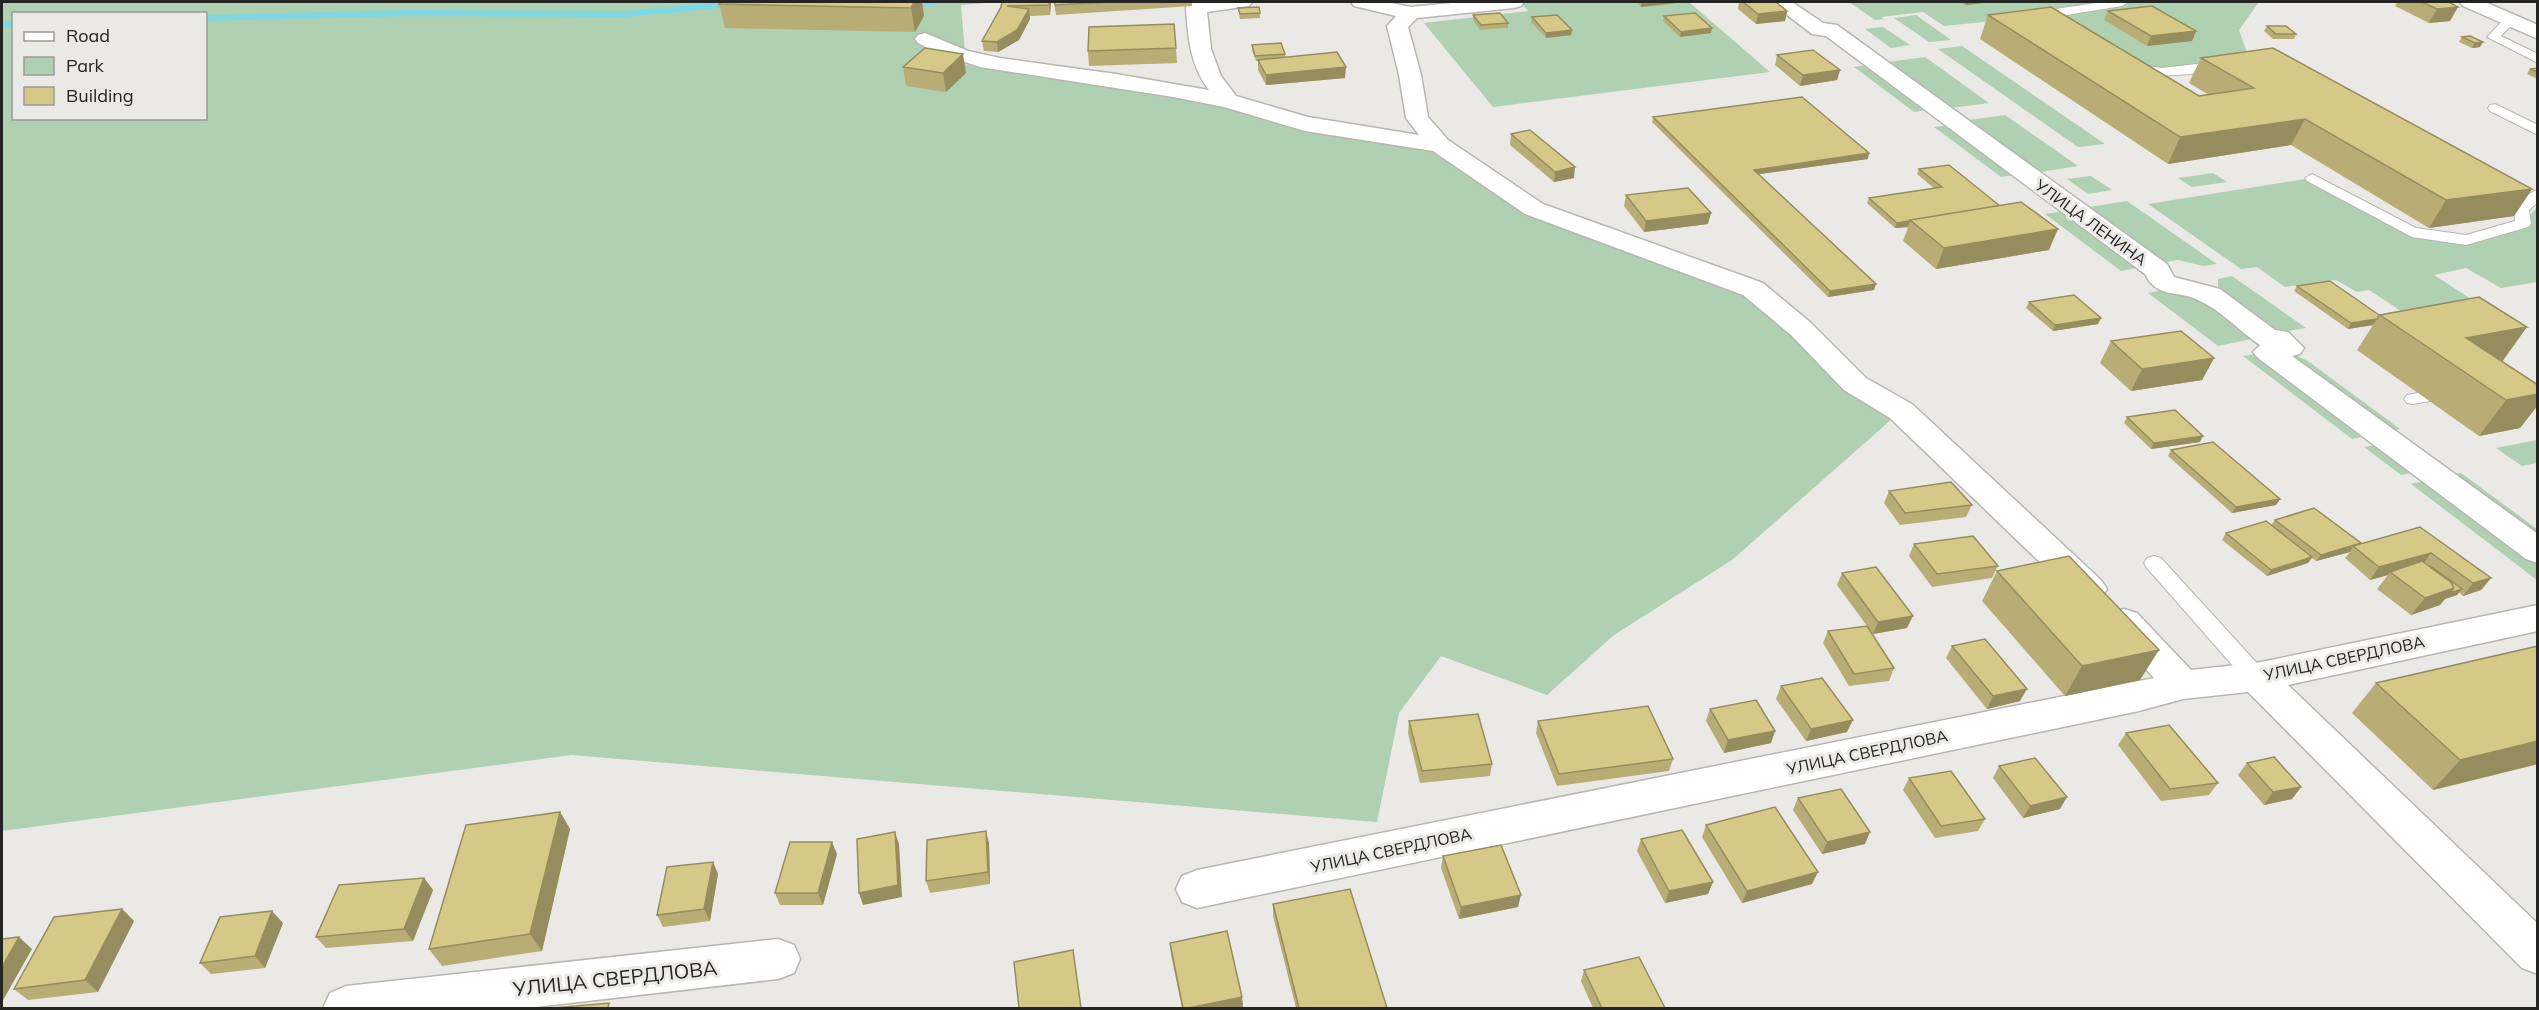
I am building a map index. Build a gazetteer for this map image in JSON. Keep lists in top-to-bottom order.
{
  "streets": {
    "street": ["УЛИЦА ЛЕНИНА", "УЛИЦА СВЕРДЛОВА"]
  },
  "legend": ["Road", "Park", "Building"]
}
